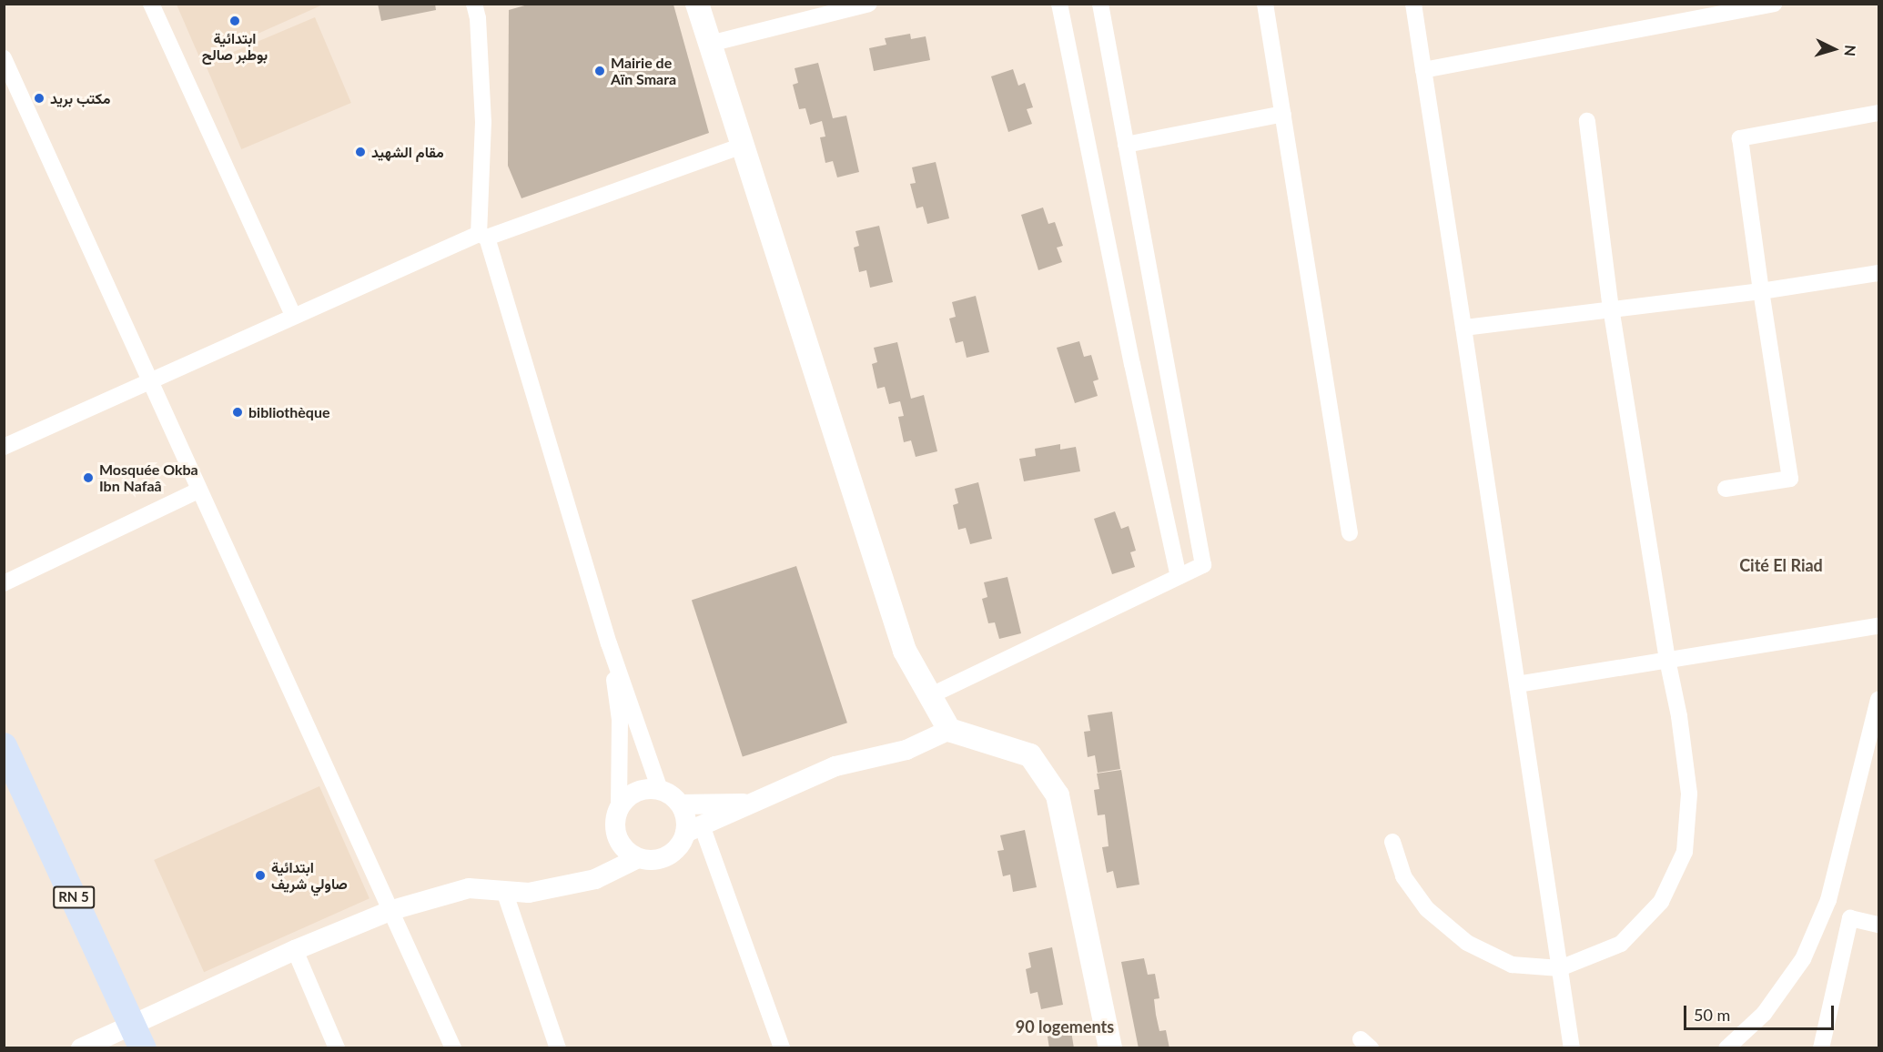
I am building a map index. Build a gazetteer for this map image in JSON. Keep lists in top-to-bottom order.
{
  "streets": {
    "main road": ["RN 5"]
  },
  "districts": ["Cité El Riad", "90 logements"],
  "places": [
    "ابتدائية بوطبر صالح",
    "Mairie de Aïn Smara",
    "مكتب بريد",
    "مقام الشهيد",
    "bibliothèque",
    "Mosquée Okba Ibn Nafaâ",
    "ابتدائية صاولي شريف"
  ],
  "scale_bar": "50 m",
  "north": "right"
}
